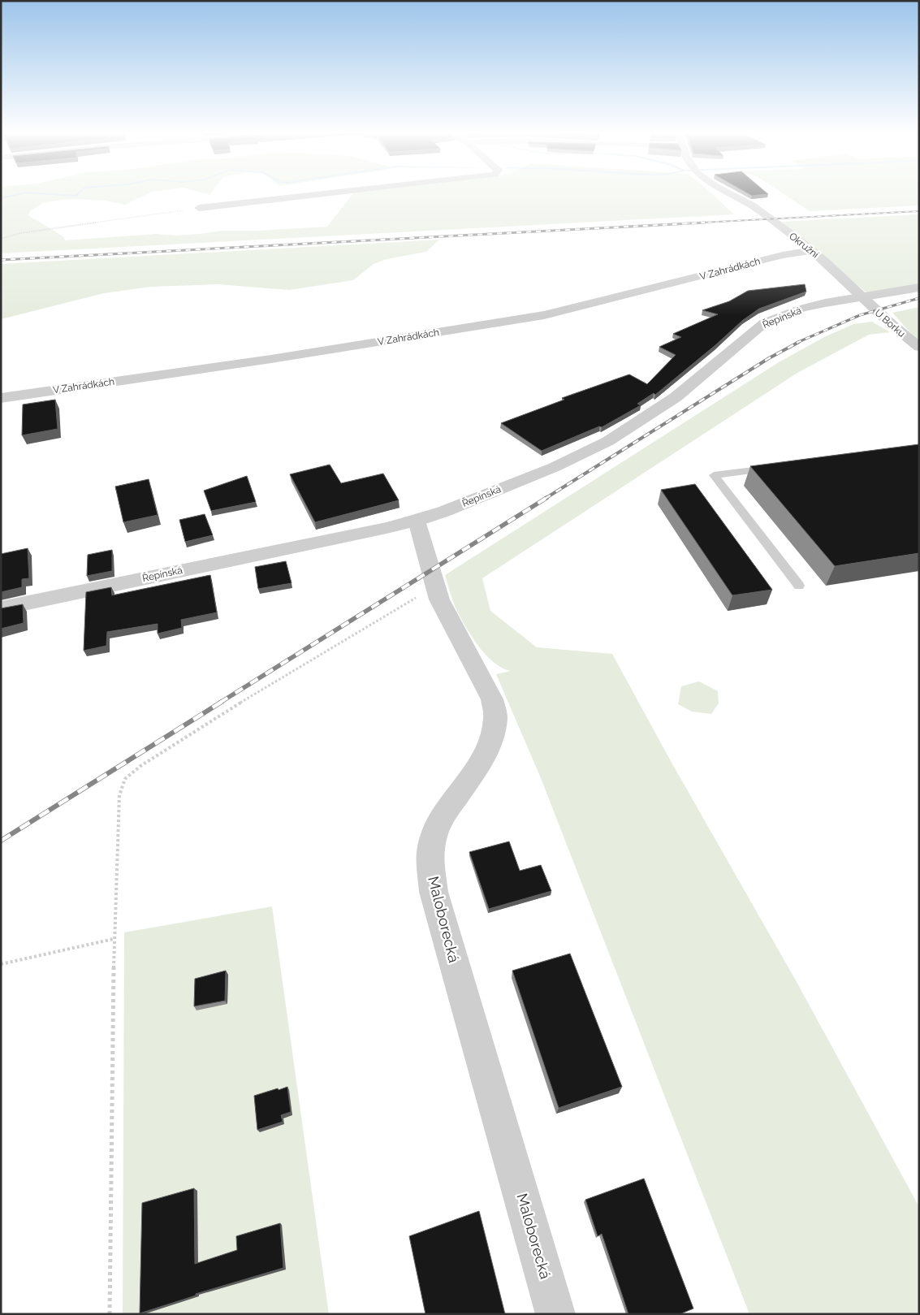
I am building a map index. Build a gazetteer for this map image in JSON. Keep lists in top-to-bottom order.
{
  "streets": {
    "street": [
      "Okružní",
      "V Zahrádkách",
      "Řepínská",
      "U Borku",
      "Maloborecká"
    ]
  },
  "crossings": [
    ["Okružní", "V Zahrádkách"],
    ["Okružní", "Řepínská"],
    ["Okružní", "U Borku"],
    ["Řepínská", "U Borku"],
    ["Řepínská", "Maloborecká"]
  ]
}
